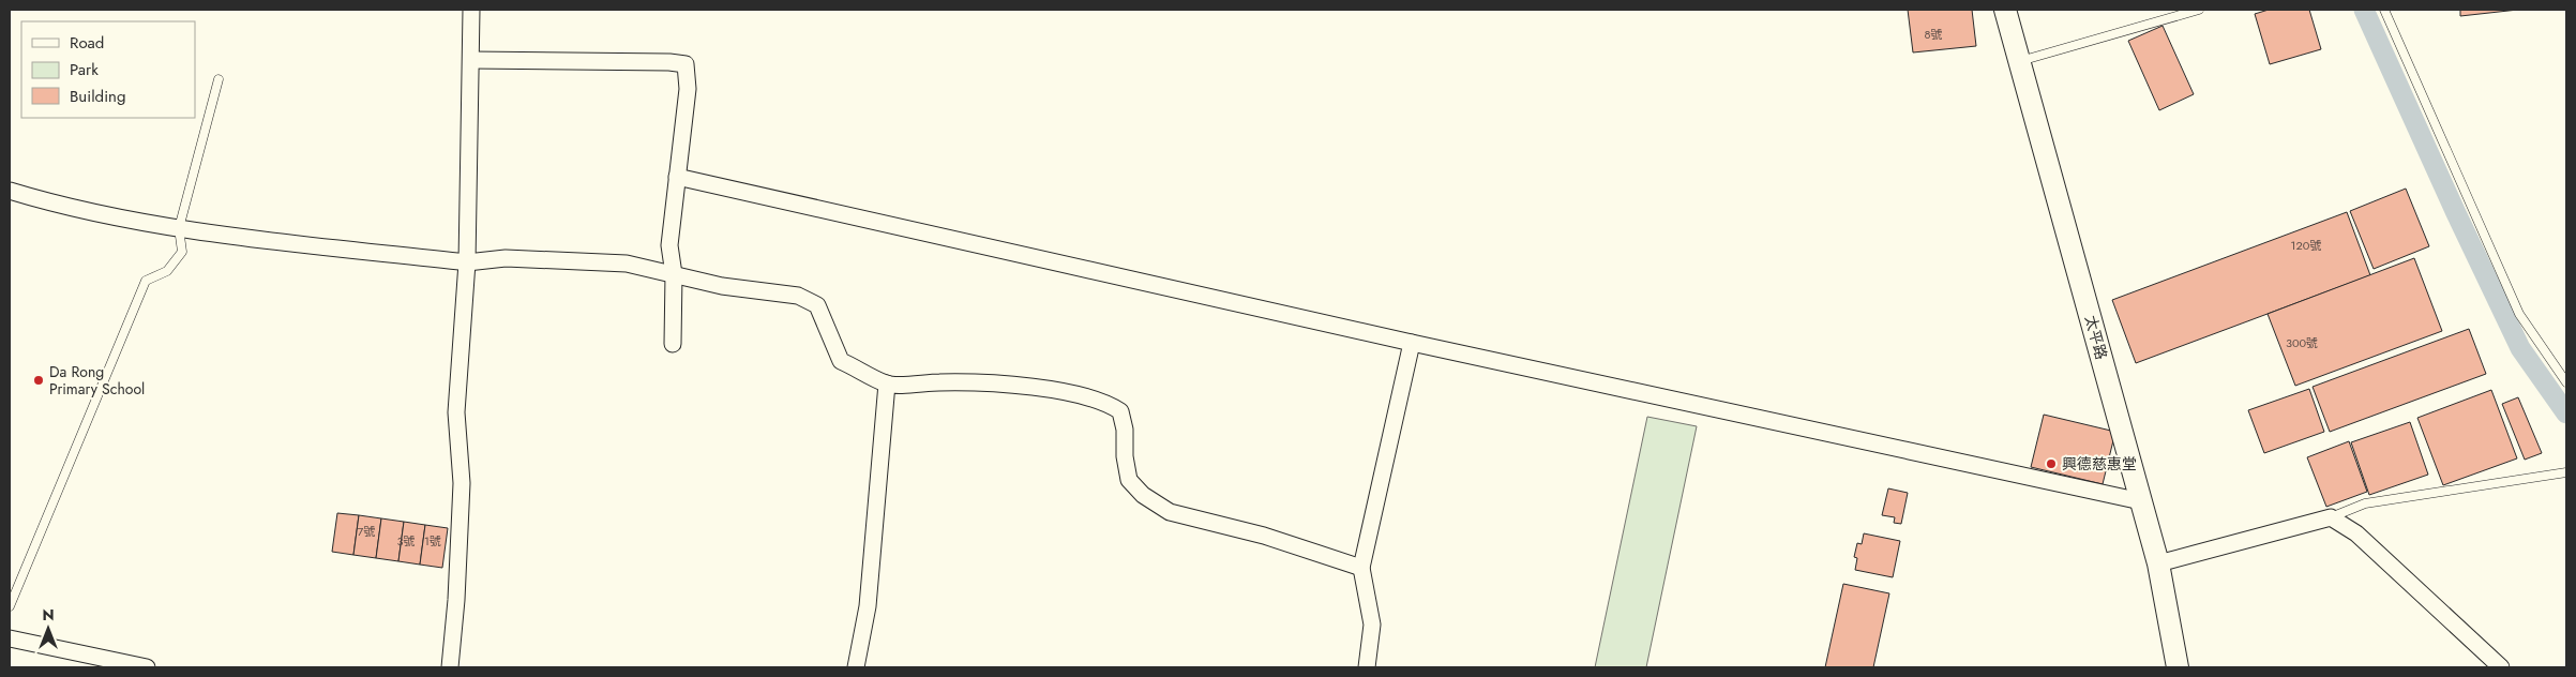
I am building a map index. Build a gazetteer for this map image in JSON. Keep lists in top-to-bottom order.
{
  "streets": {
    "street": ["太平路"]
  },
  "places": ["Da Rong Primary School", "興德慈惠堂"],
  "house_numbers": [
    "8號",
    "120號",
    "300號",
    "7號",
    "3號",
    "1號"
  ],
  "legend": ["Road", "Park", "Building"],
  "north": "top"
}
